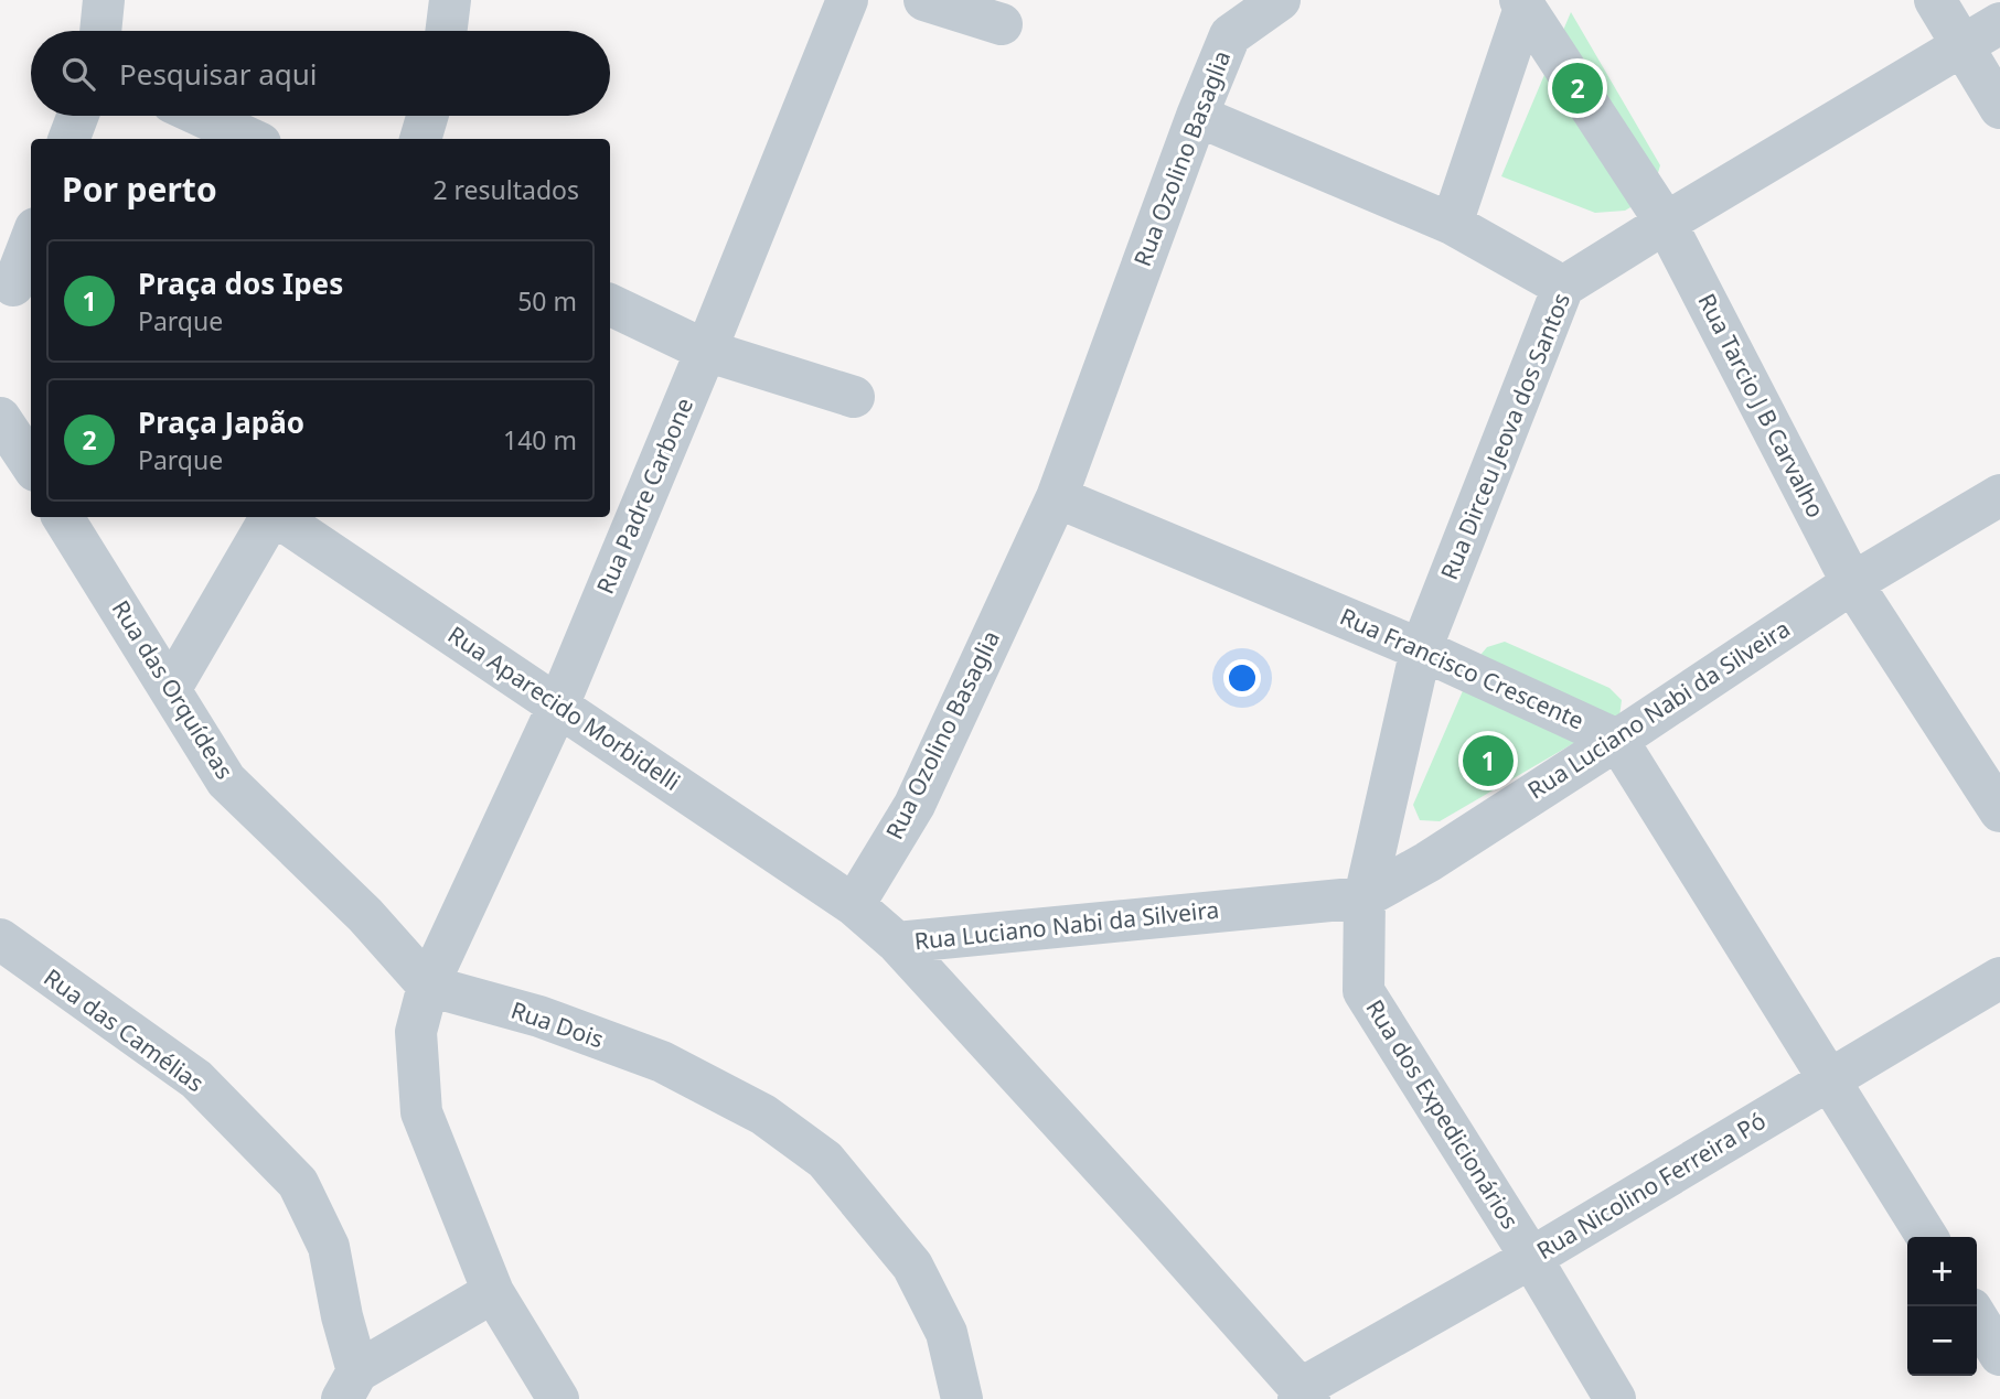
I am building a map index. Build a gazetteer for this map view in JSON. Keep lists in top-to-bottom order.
{
  "streets": {
    "street": [
      "Rua Ozolino Basaglia",
      "Rua Tarcio J B Carvalho",
      "Rua Dirceu Jeova dos Santos",
      "Rua Padre Carbone",
      "Rua Francisco Crescente",
      "Rua das Orquídeas",
      "Rua Aparecido Morbidelli",
      "Rua Luciano Nabi da Silveira",
      "Rua Dois",
      "Rua das Camélias",
      "Rua dos Expedicionários",
      "Rua Nicolino Ferreira Pó"
    ]
  },
  "crossings": [
    ["Rua Ozolino Basaglia", "Rua Francisco Crescente"],
    ["Rua Ozolino Basaglia", "Rua Aparecido Morbidelli"],
    ["Rua Tarcio J B Carvalho", "Rua Dirceu Jeova dos Santos"],
    ["Rua Tarcio J B Carvalho", "Rua Luciano Nabi da Silveira"],
    ["Rua Dirceu Jeova dos Santos", "Rua Francisco Crescente"],
    ["Rua Dirceu Jeova dos Santos", "Rua Luciano Nabi da Silveira"],
    ["Rua Dirceu Jeova dos Santos", "Rua dos Expedicionários"],
    ["Rua Padre Carbone", "Rua das Orquídeas"],
    ["Rua Padre Carbone", "Rua Aparecido Morbidelli"],
    ["Rua Padre Carbone", "Rua Dois"],
    ["Rua Francisco Crescente", "Rua Luciano Nabi da Silveira"],
    ["Rua das Orquídeas", "Rua Dois"],
    ["Rua Luciano Nabi da Silveira", "Rua dos Expedicionários"],
    ["Rua dos Expedicionários", "Rua Nicolino Ferreira Pó"]
  ],
  "page": {
    "search": "Pesquisar aqui",
    "pins": ["2", "1"],
    "heading": ["Por perto", "2 resultados"],
    "list": [
      {
        "mark": "1",
        "name": "Praça dos Ipes",
        "note": "Parque",
        "value": "50 m"
      },
      {
        "mark": "2",
        "name": "Praça Japão",
        "note": "Parque",
        "value": "140 m"
      }
    ],
    "map_buttons": ["+", "−"]
  }
}
